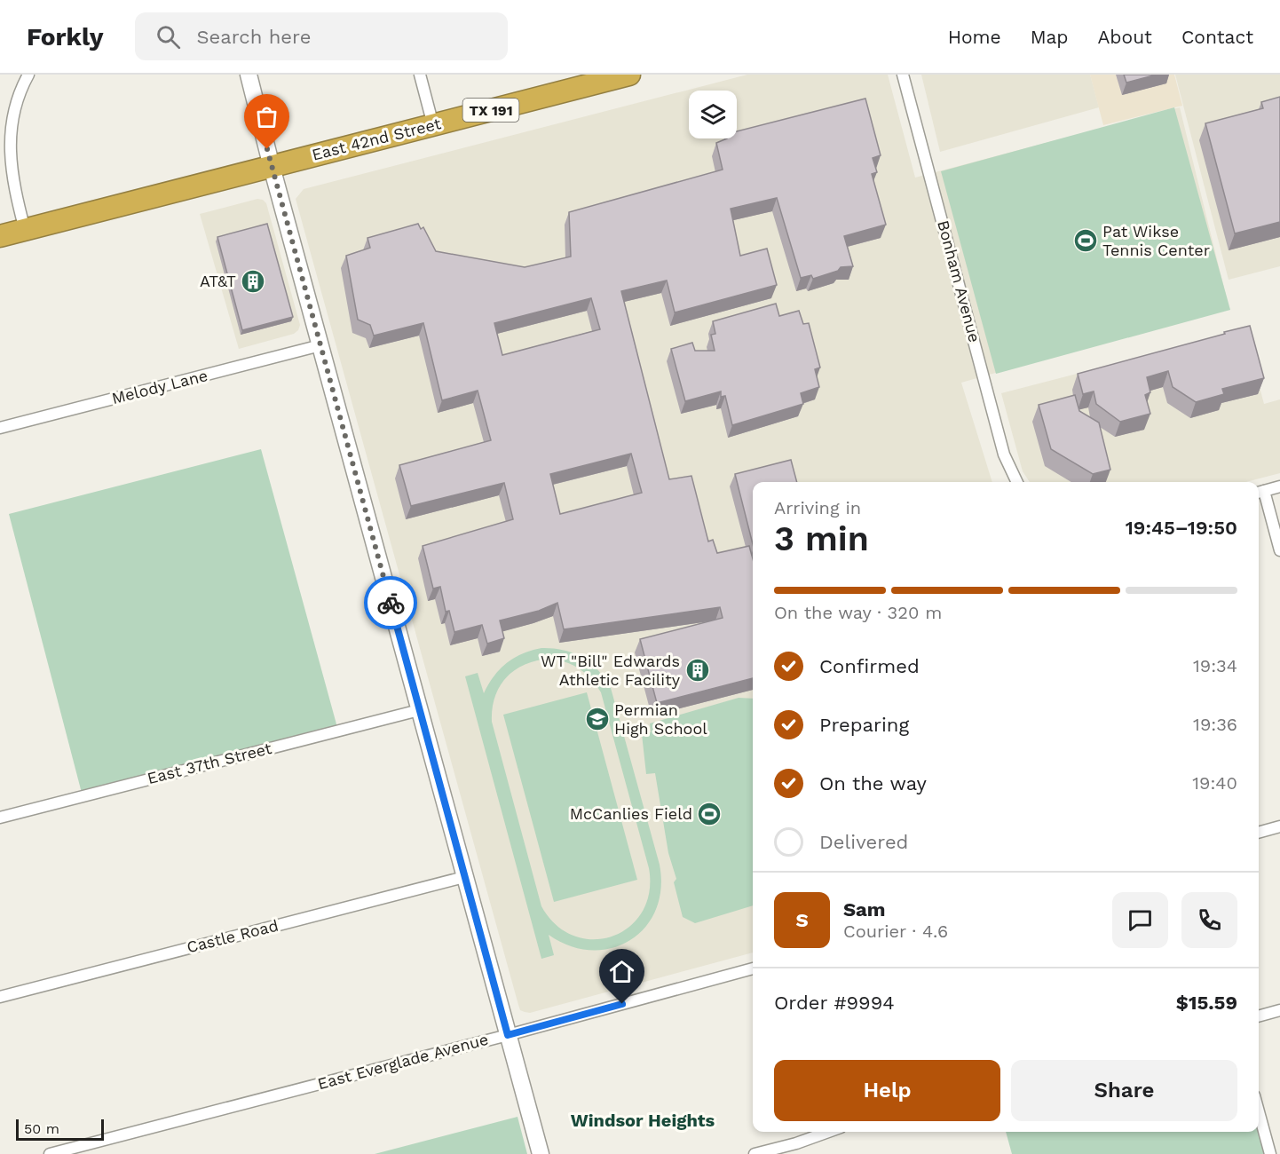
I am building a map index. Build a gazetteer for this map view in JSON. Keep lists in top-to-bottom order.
{
  "streets": {
    "highway": ["TX 191", "East 42nd Street"],
    "street": [
      "Bonham Avenue",
      "Melody Lane",
      "East 37th Street",
      "Castle Road",
      "East Everglade Avenue"
    ]
  },
  "districts": ["Windsor Heights"],
  "places": {
    "sports": ["Pat Wikse Tennis Center", "McCanlies Field"],
    "building": ["AT&T", "WT \"Bill\" Edwards Athletic Facility"],
    "school or university": ["Permian High School"]
  },
  "scale_bar": "50 m",
  "page": {
    "header": "Forkly",
    "search": "Search here",
    "nav": [
      "Home",
      "Map",
      "About",
      "Contact"
    ],
    "heading": ["3 min", "Arriving in", "19:45–19:50"],
    "panel": [
      "Sam",
      "Courier · 4.6",
      "Order #9994",
      "$15.59"
    ],
    "bar": "On the way · 320 m",
    "list": [
      ["Confirmed", "19:34"],
      ["Preparing", "19:36"],
      ["On the way", "19:40"],
      "Delivered"
    ],
    "round": "S",
    "buttons": ["Help", "Share"],
    "scale": "50 m"
  }
}
